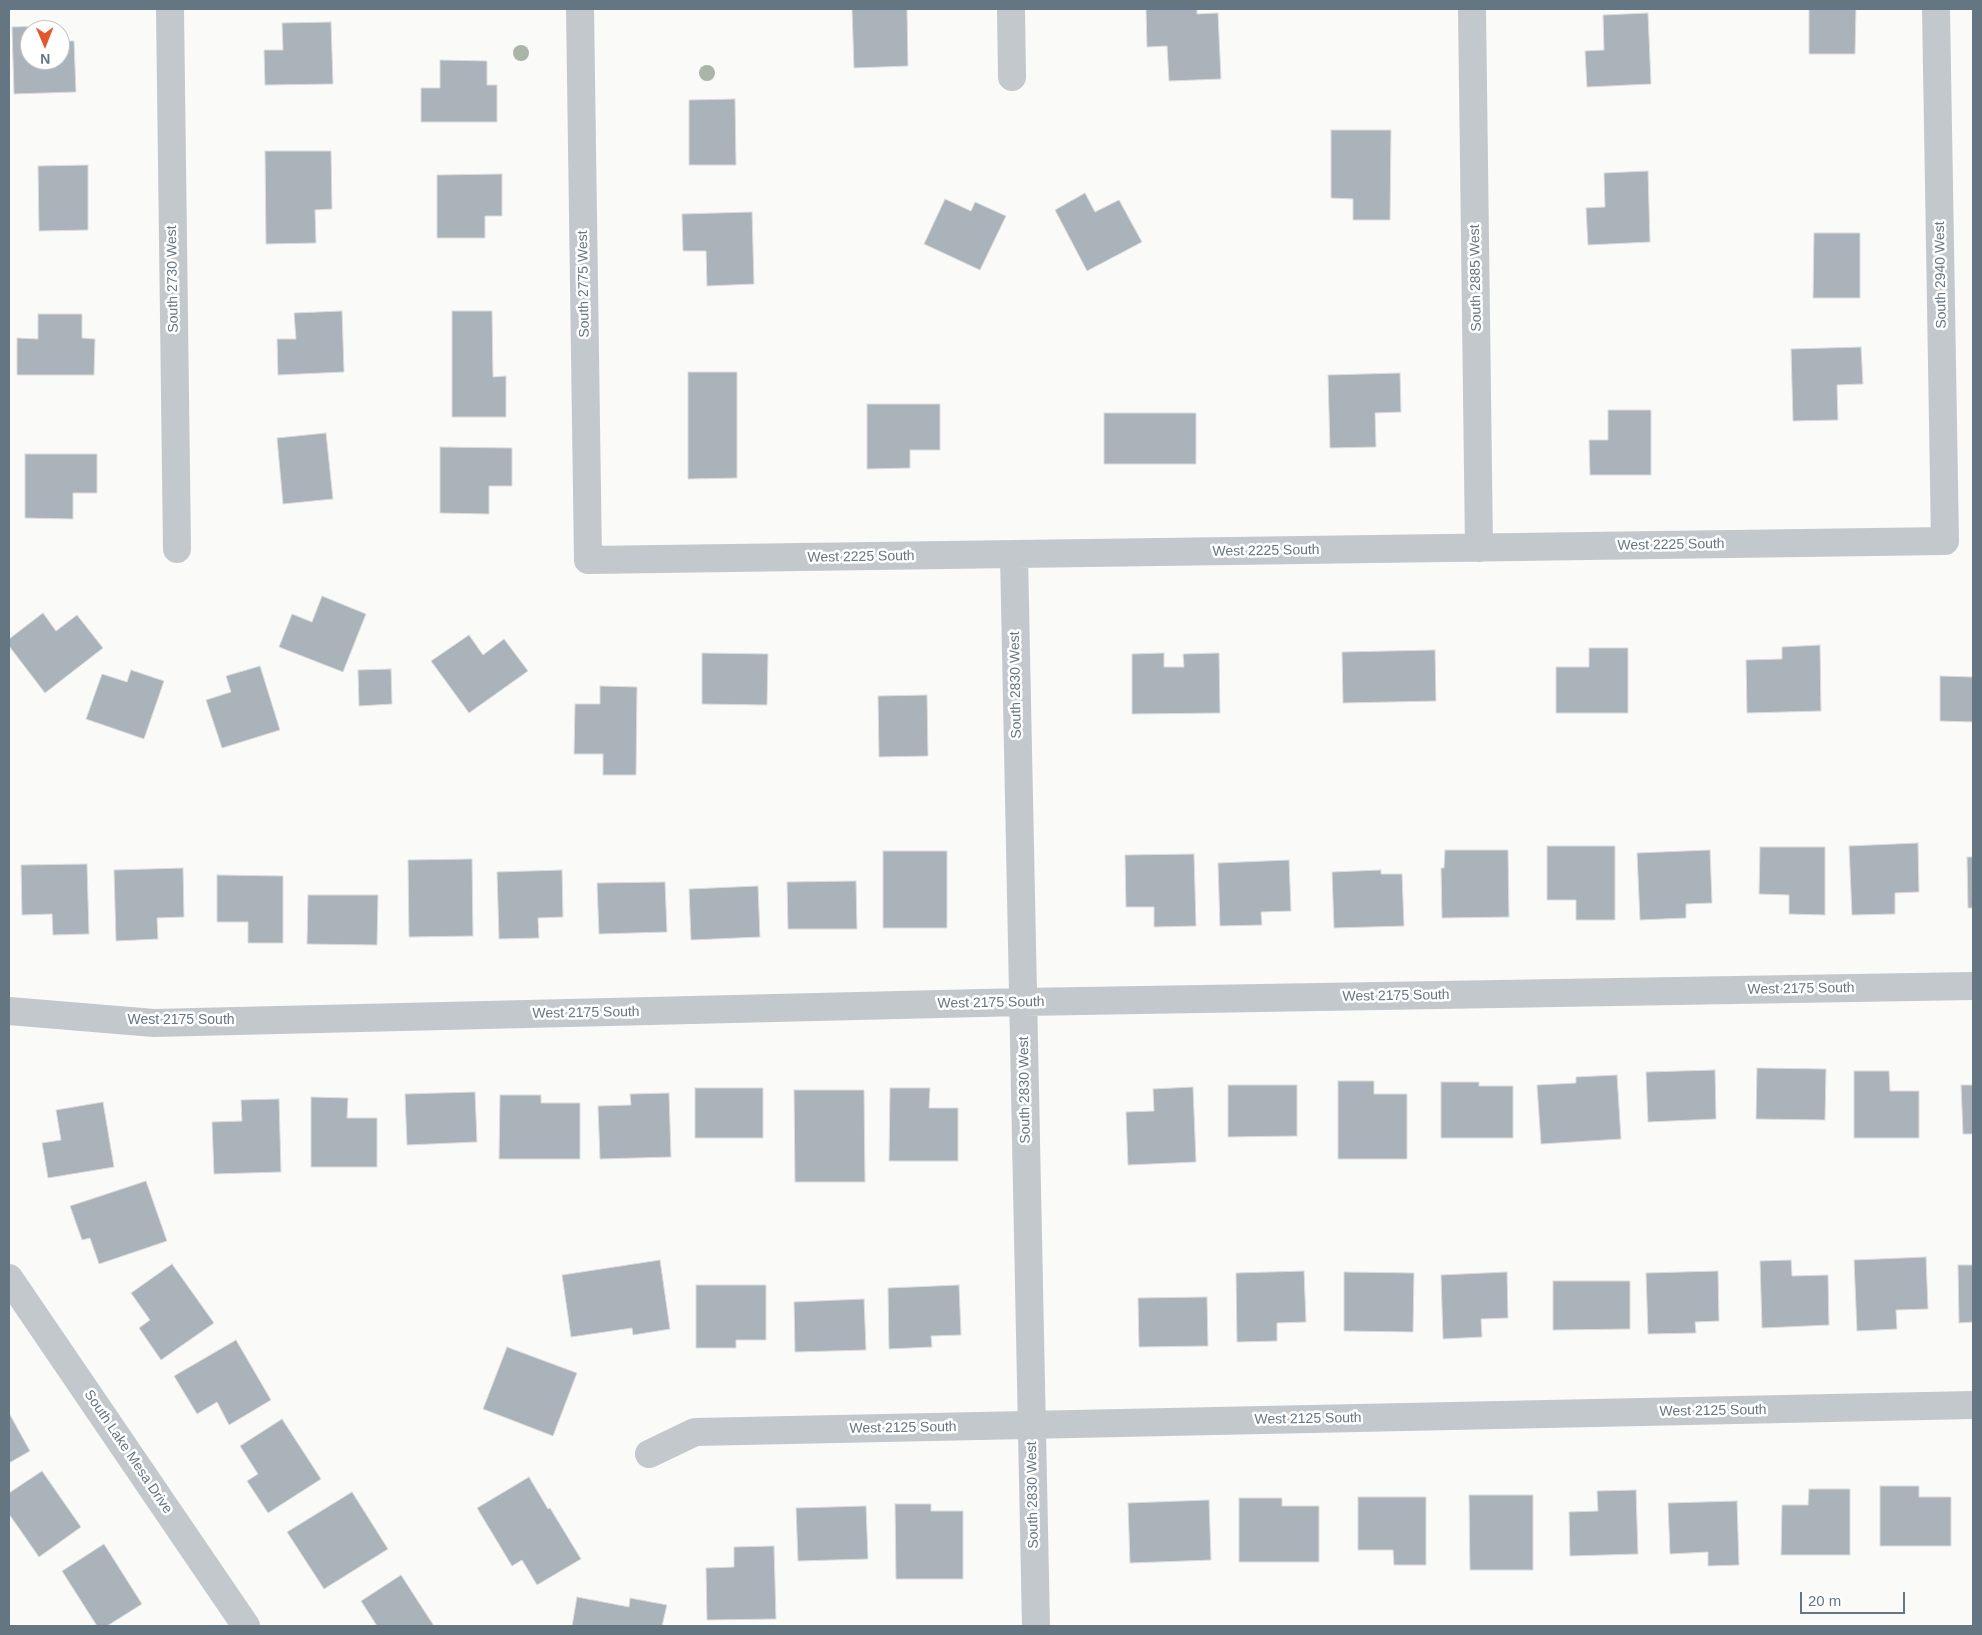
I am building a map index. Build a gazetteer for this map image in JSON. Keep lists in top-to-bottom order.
{
  "streets": {
    "street": [
      "South 2940 West",
      "South 2885 West",
      "South 2730 West",
      "South 2775 West",
      "West 2225 South",
      "South 2830 West",
      "West 2175 South",
      "West 2125 South",
      "South Lake Mesa Drive"
    ]
  },
  "crossings": [
    ["South 2940 West", "West 2225 South"],
    ["South 2885 West", "West 2225 South"],
    ["South 2775 West", "West 2225 South"],
    ["West 2225 South", "South 2830 West"],
    ["South 2830 West", "West 2175 South"],
    ["South 2830 West", "West 2125 South"]
  ],
  "scale_bar": "20 m",
  "north": "bottom"
}
